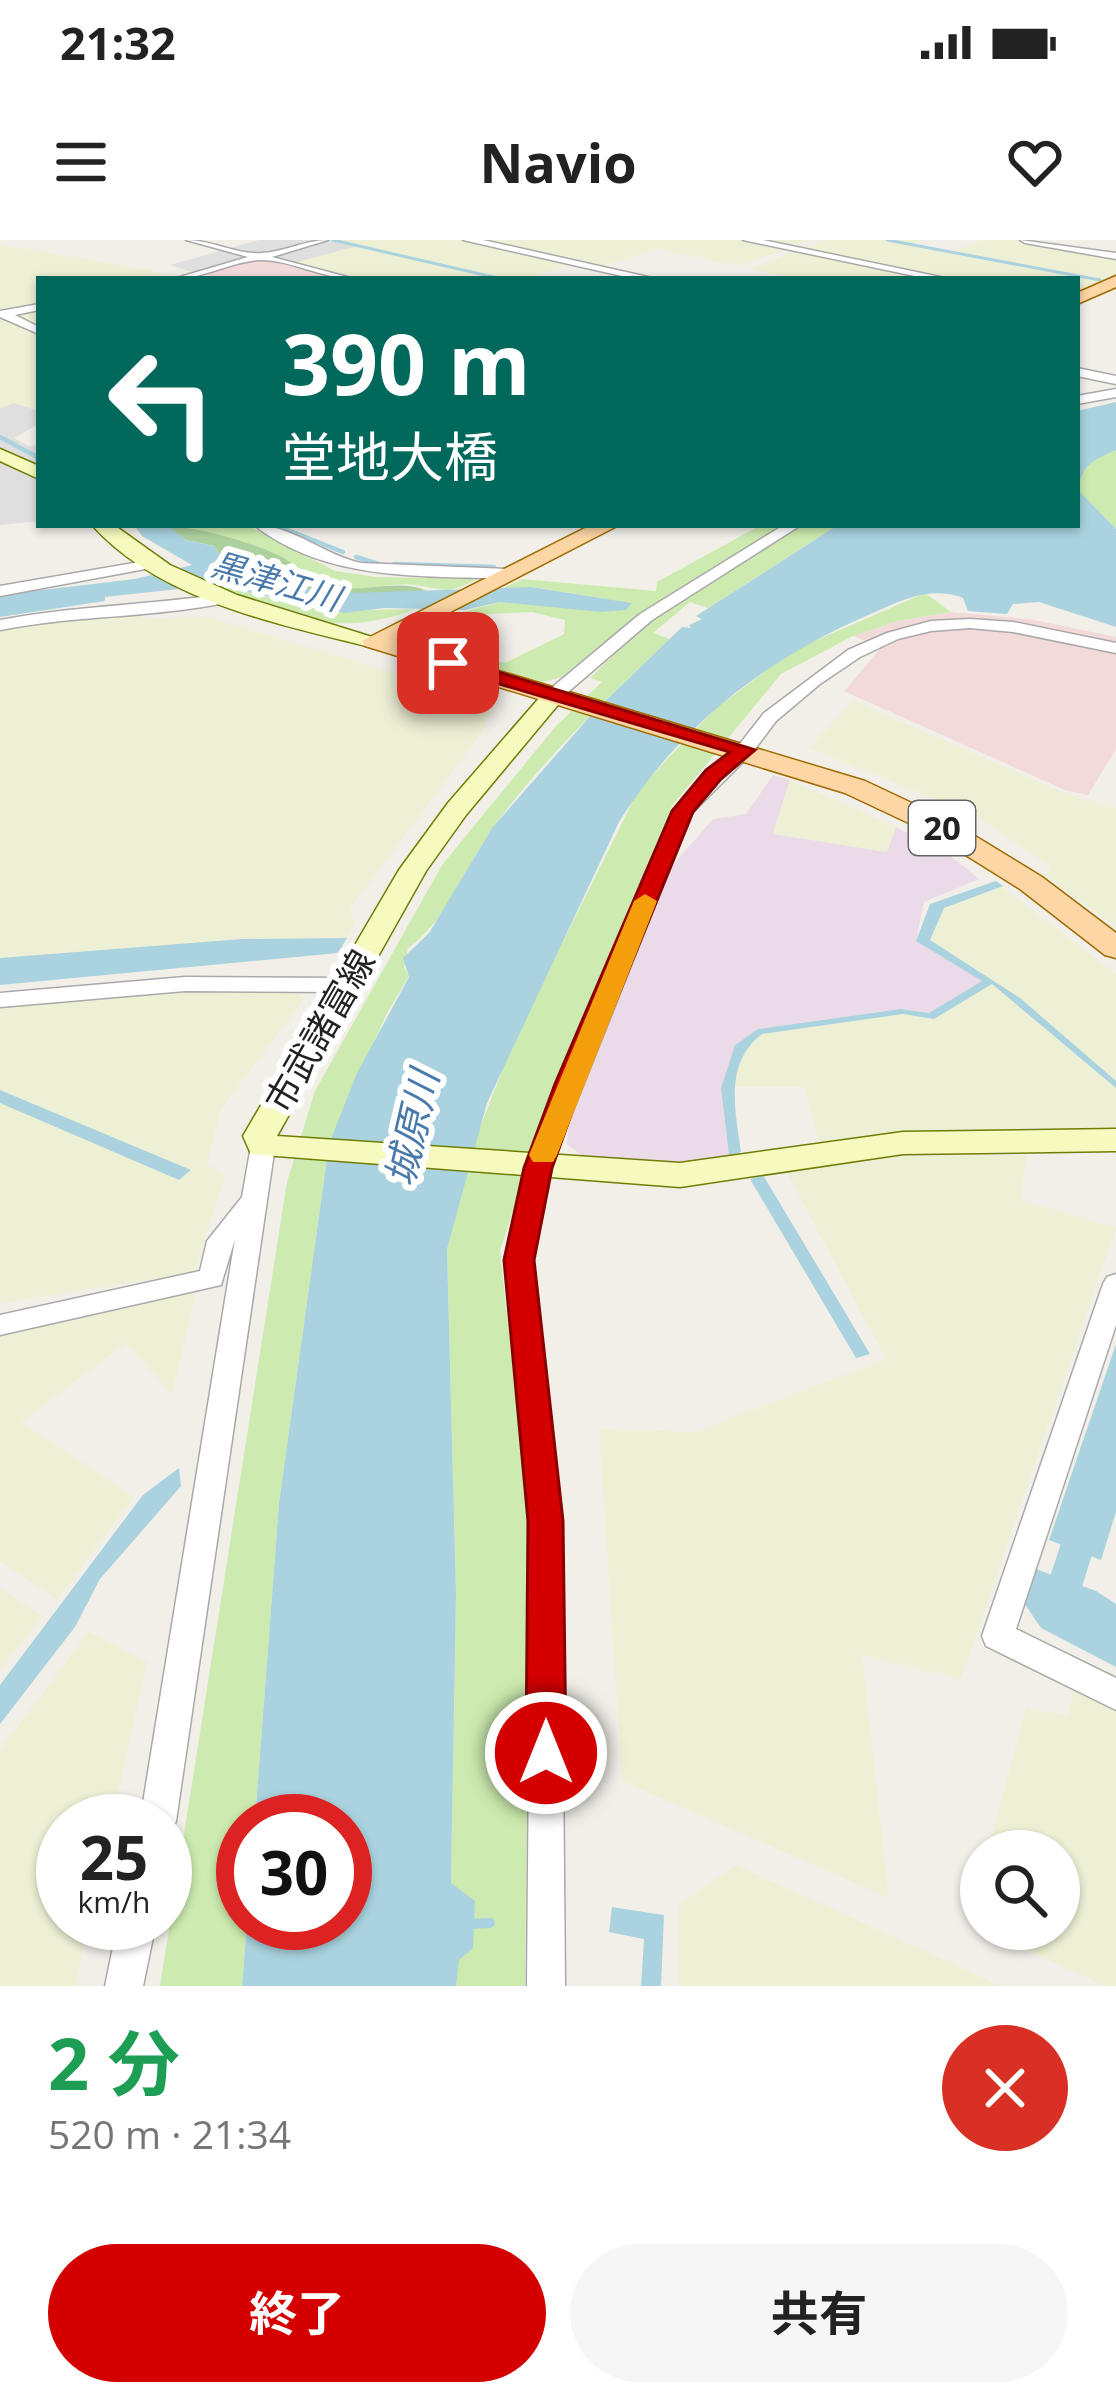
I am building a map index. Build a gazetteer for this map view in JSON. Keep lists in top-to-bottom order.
{
  "streets": {
    "main road": ["20", "市武諸富線"]
  },
  "crossings": [
    ["20", "市武諸富線"]
  ],
  "water": ["黒津江川", "城原川"],
  "page": {
    "status": "21:32",
    "header": "Navio",
    "turn": ["390 m", "堂地大橋"],
    "speed": "25 km/h",
    "limit": "30",
    "heading": ["2 分", "520 m · 21:34"],
    "buttons": ["終了", "共有"]
  }
}
